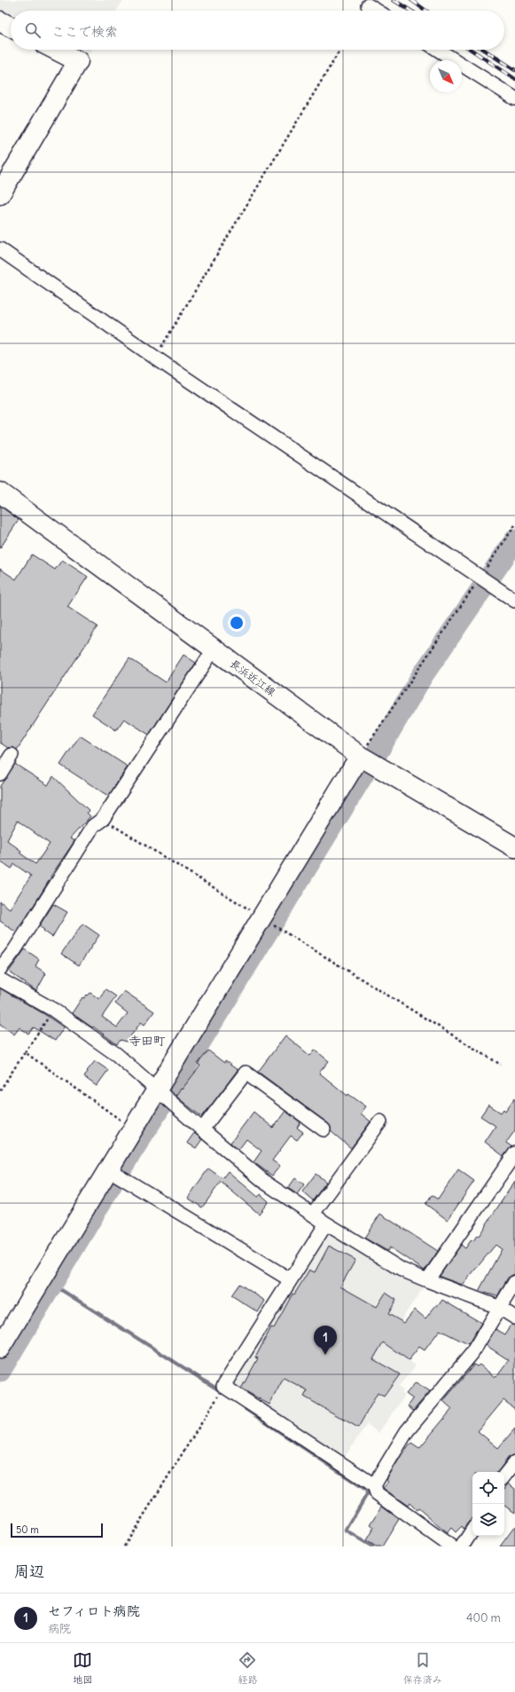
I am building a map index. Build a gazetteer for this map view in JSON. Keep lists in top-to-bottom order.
{
  "streets": {
    "street": ["長浜近江線"]
  },
  "districts": ["寺田町"],
  "scale_bar": "50 m",
  "north": "bottom right",
  "page": {
    "search": "ここで検索",
    "pins": "1",
    "scale": "50 m",
    "heading": "周辺",
    "list": [
      {
        "mark": "1",
        "name": "セフィロト病院",
        "note": "病院",
        "value": "400 m"
      }
    ],
    "nav": ["地図", "経路", "保存済み"]
  }
}
